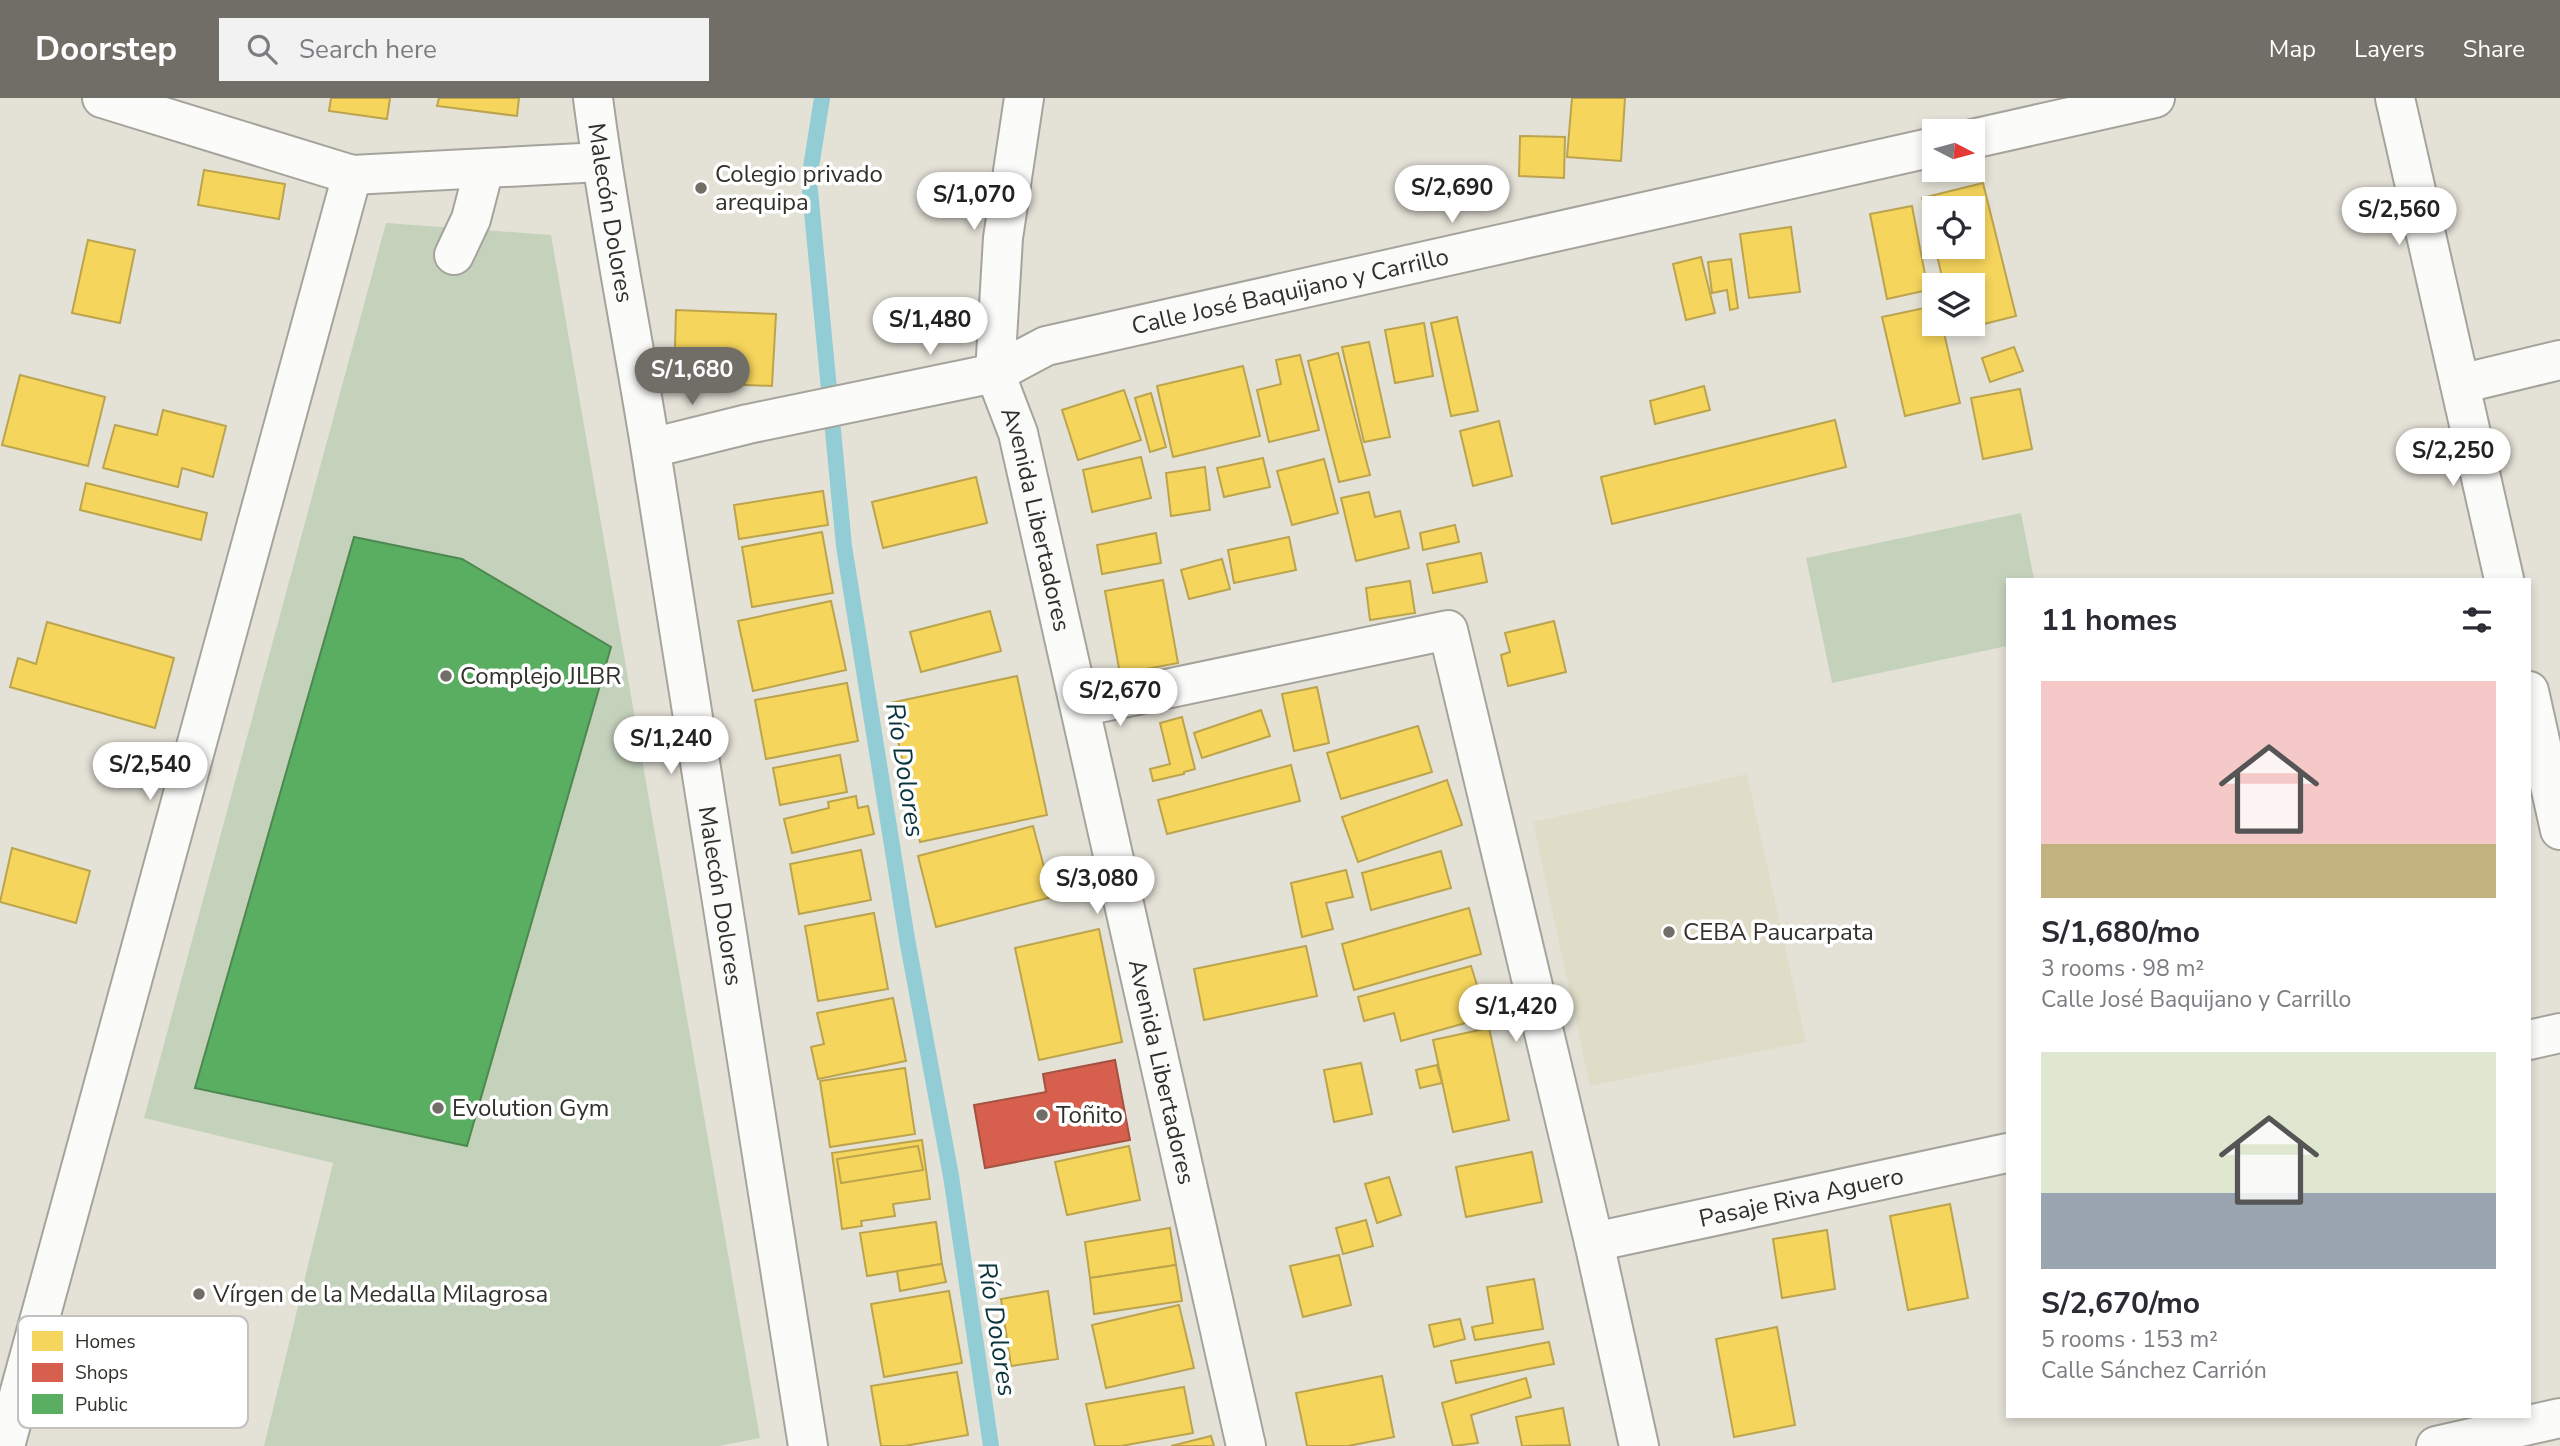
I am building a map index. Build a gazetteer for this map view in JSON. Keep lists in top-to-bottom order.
{
  "streets": {
    "street": [
      "Malecón Dolores",
      "Calle José Baquijano y Carrillo",
      "Avenida Libertadores",
      "Pasaje Riva Aguero"
    ]
  },
  "crossings": [
    ["Malecón Dolores", "Calle José Baquijano y Carrillo"],
    ["Calle José Baquijano y Carrillo", "Avenida Libertadores"]
  ],
  "water": ["Río Dolores"],
  "places": [
    "Colegio privado arequipa",
    "Complejo JLBR",
    "CEBA Paucarpata",
    "Evolution Gym",
    "Toñito",
    "Vírgen de la Medalla Milagrosa"
  ],
  "legend": ["Homes", "Shops", "Public"],
  "north": "right",
  "page": {
    "header": "Doorstep",
    "search": "Search here",
    "nav": ["Map", "Layers", "Share"],
    "price": [
      "S/2,690",
      "S/1,070",
      "S/2,560",
      "S/1,480",
      "S/1,680",
      "S/2,250",
      "S/2,670",
      "S/1,240",
      "S/2,540",
      "S/3,080",
      "S/1,420"
    ],
    "heading": "11 homes",
    "list": [
      {
        "name": "S/1,680/mo",
        "note": "3 rooms · 98 m² · Calle José Baquijano y Carrillo"
      },
      {
        "name": "S/2,670/mo",
        "note": "5 rooms · 153 m² · Calle Sánchez Carrión"
      }
    ]
  }
}
